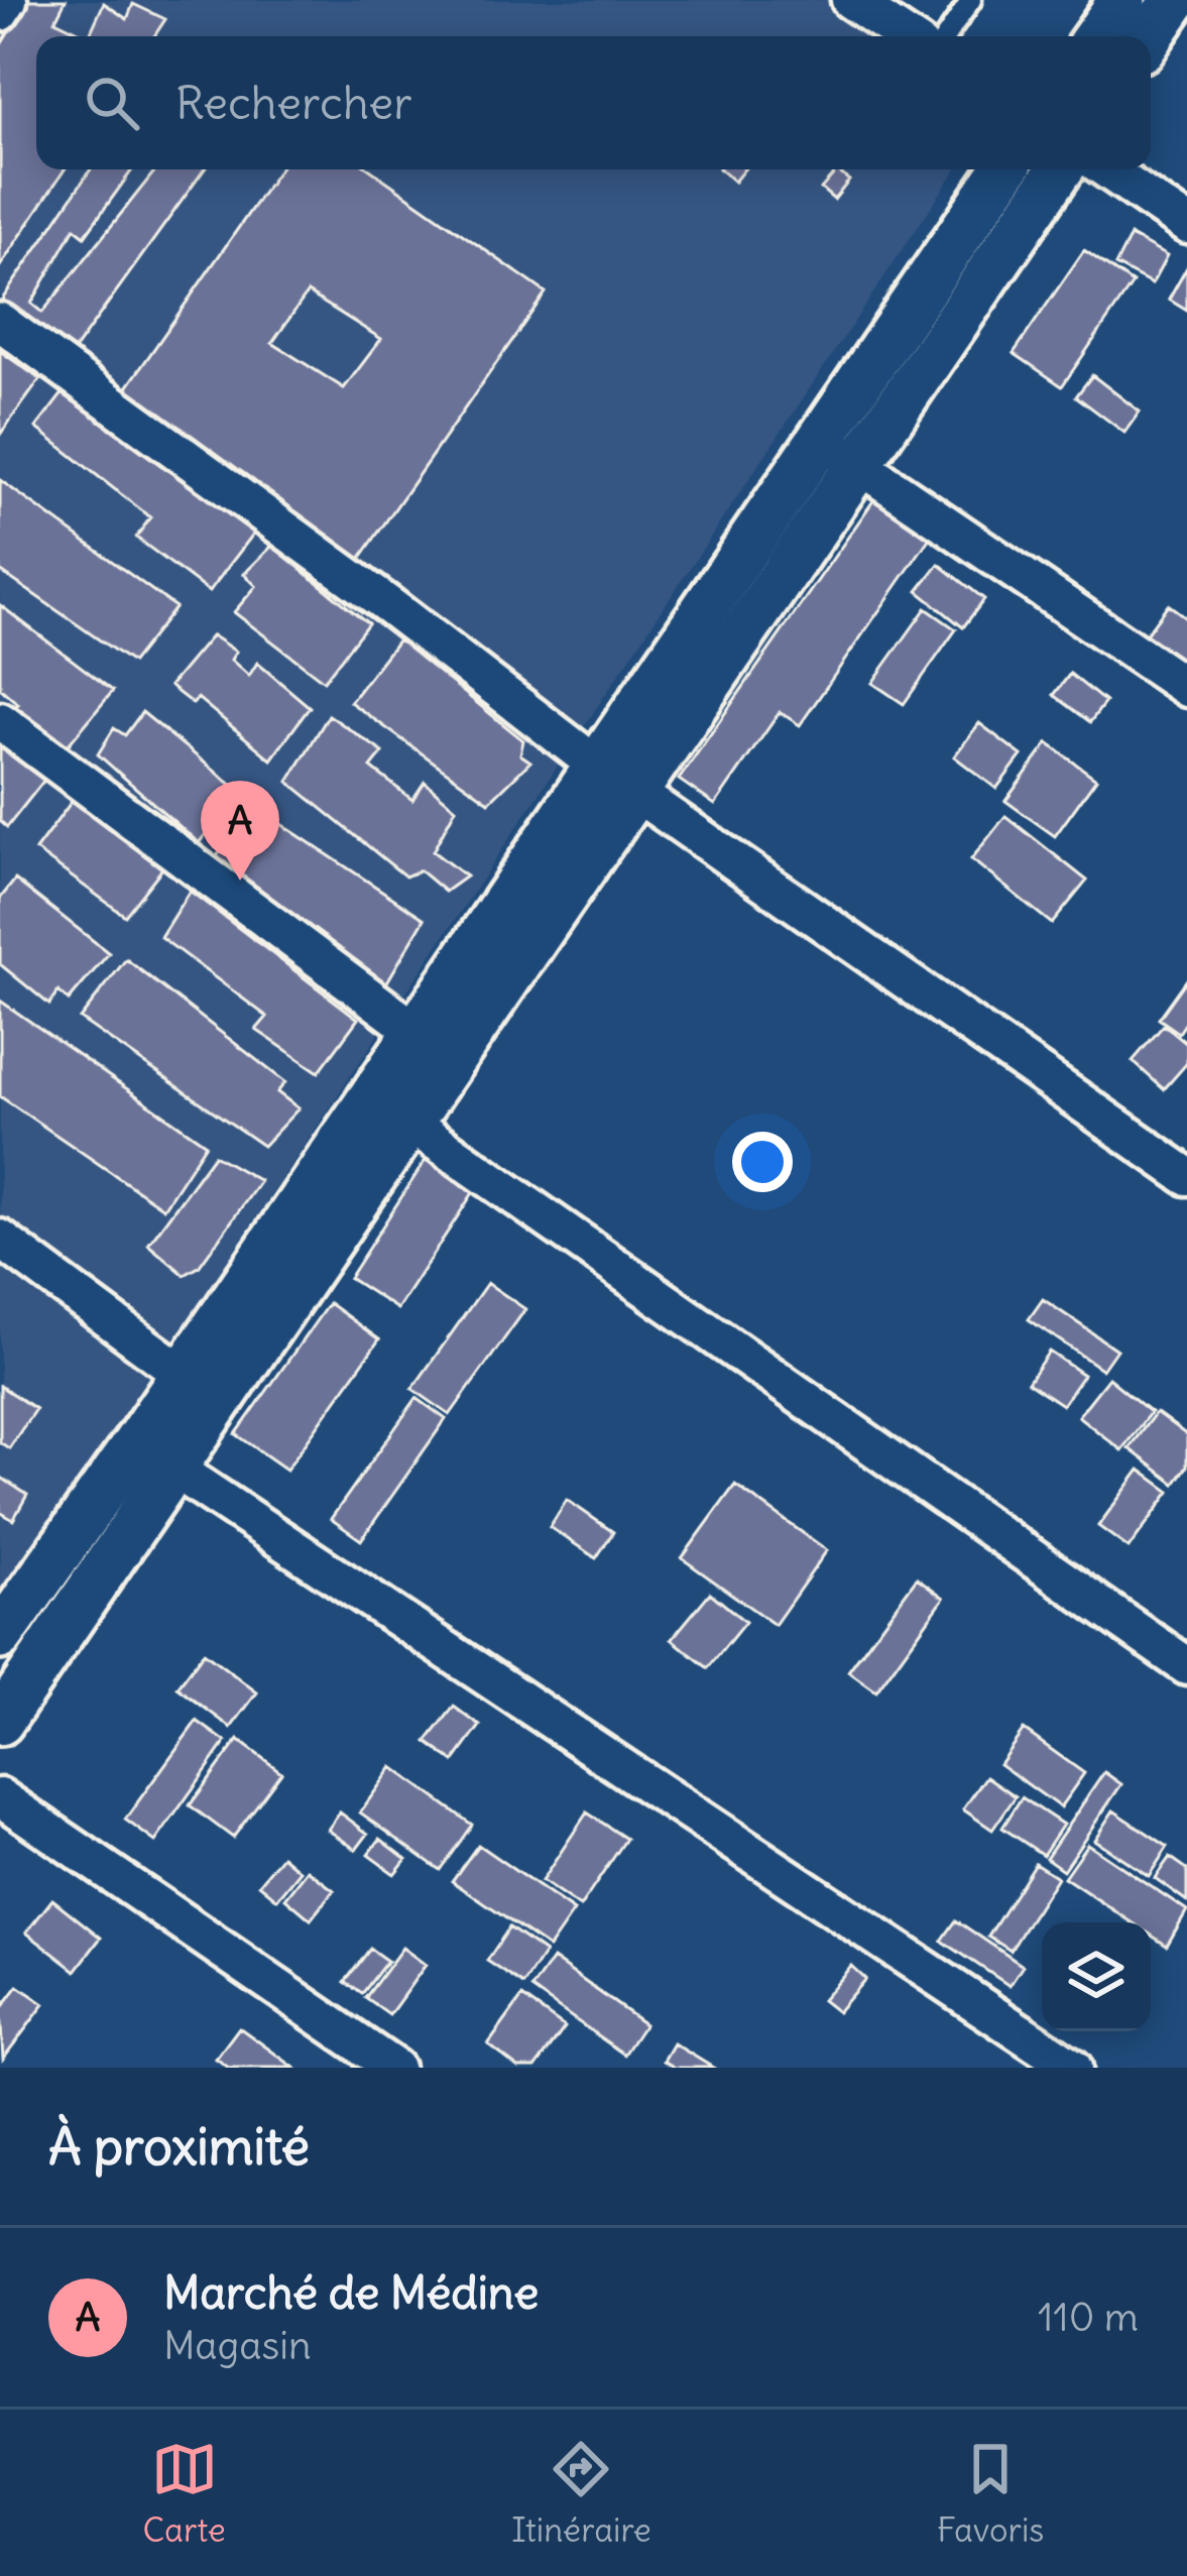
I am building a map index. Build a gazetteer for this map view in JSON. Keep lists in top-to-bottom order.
{
  "page": {
    "search": "Rechercher",
    "pins": "A",
    "heading": "À proximité",
    "list": [
      {
        "mark": "A",
        "name": "Marché de Médine",
        "note": "Magasin",
        "value": "110 m"
      }
    ],
    "nav": ["Carte", "Itinéraire", "Favoris"]
  }
}
